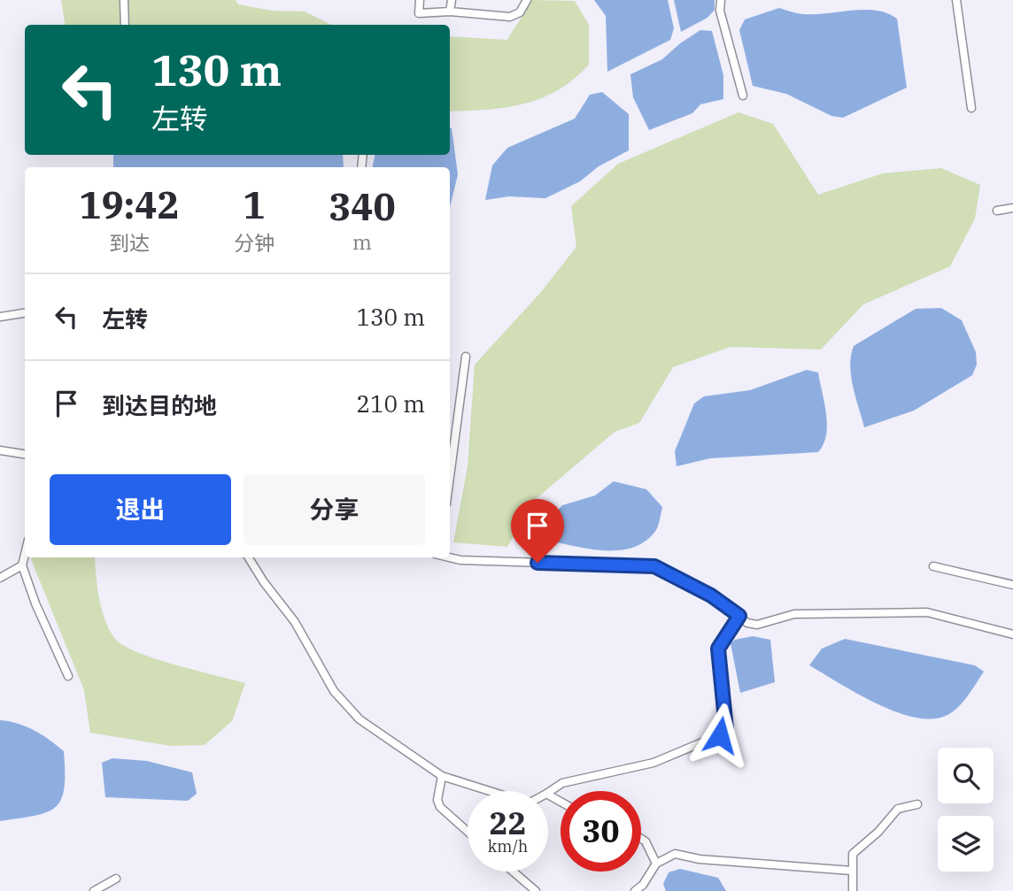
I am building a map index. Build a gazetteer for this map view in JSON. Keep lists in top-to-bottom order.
{
  "page": {
    "turn": ["130 m", "左转"],
    "eta": [
      "19:42",
      "到达",
      "1",
      "分钟",
      "340",
      "m"
    ],
    "list": [
      {
        "name": "左转",
        "value": "130 m"
      },
      {
        "name": "到达目的地",
        "value": "210 m"
      }
    ],
    "buttons": ["退出", "分享"],
    "speed": "22 km/h",
    "limit": "30"
  }
}
